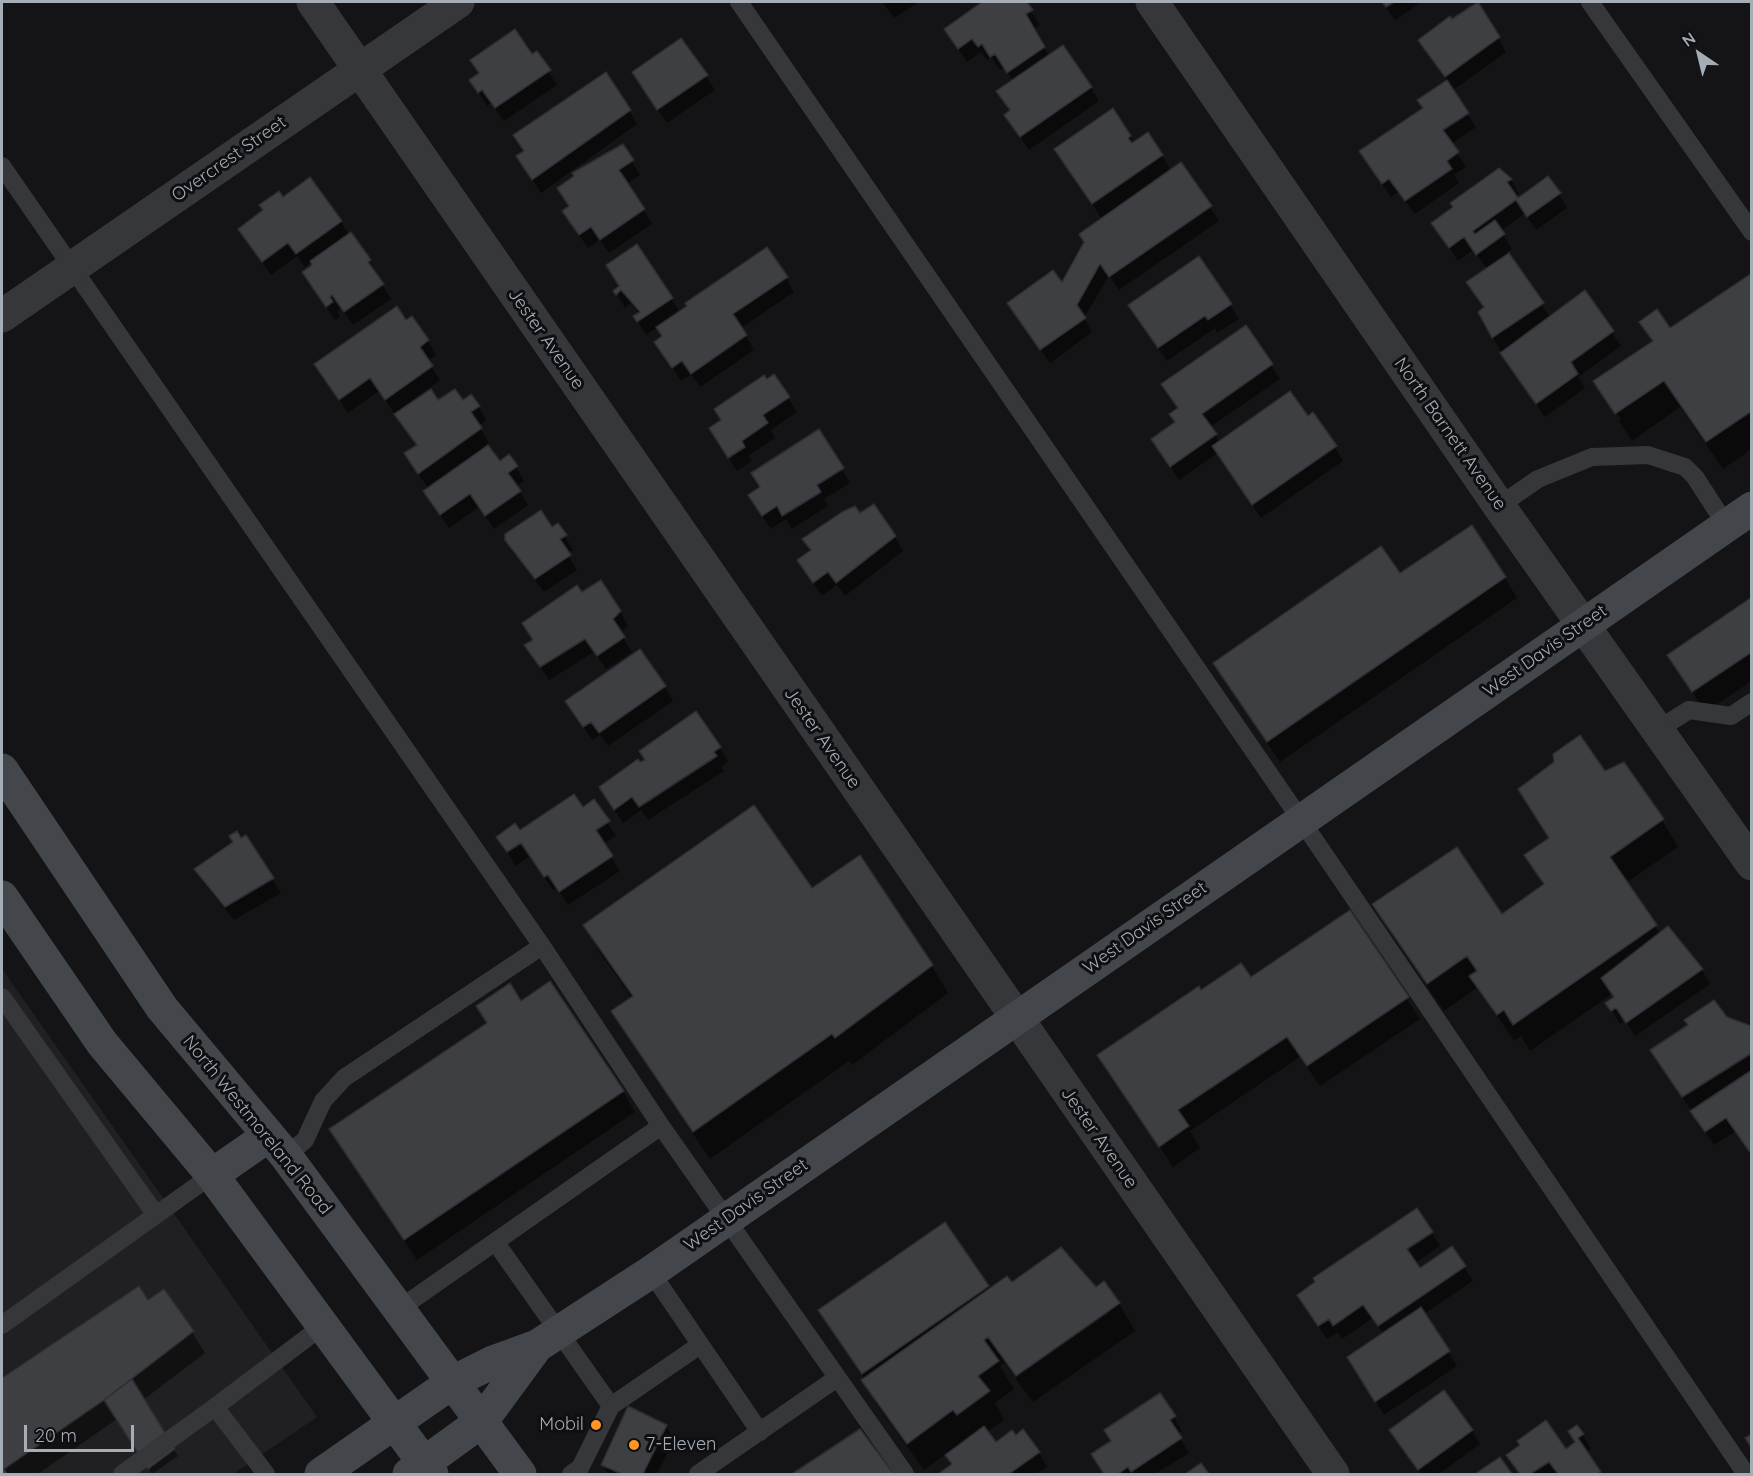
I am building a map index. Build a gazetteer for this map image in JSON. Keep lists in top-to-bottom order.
{
  "streets": {
    "main road": ["West Davis Street", "North Westmoreland Road"],
    "street": ["Overcrest Street", "Jester Avenue", "North Barnett Avenue"]
  },
  "crossings": [
    ["Overcrest Street", "Jester Avenue"],
    ["Jester Avenue", "West Davis Street"],
    ["North Barnett Avenue", "West Davis Street"],
    ["West Davis Street", "North Westmoreland Road"]
  ],
  "places": ["Mobil", "7-Eleven"],
  "scale_bar": "20 m",
  "north": "top left"
}
